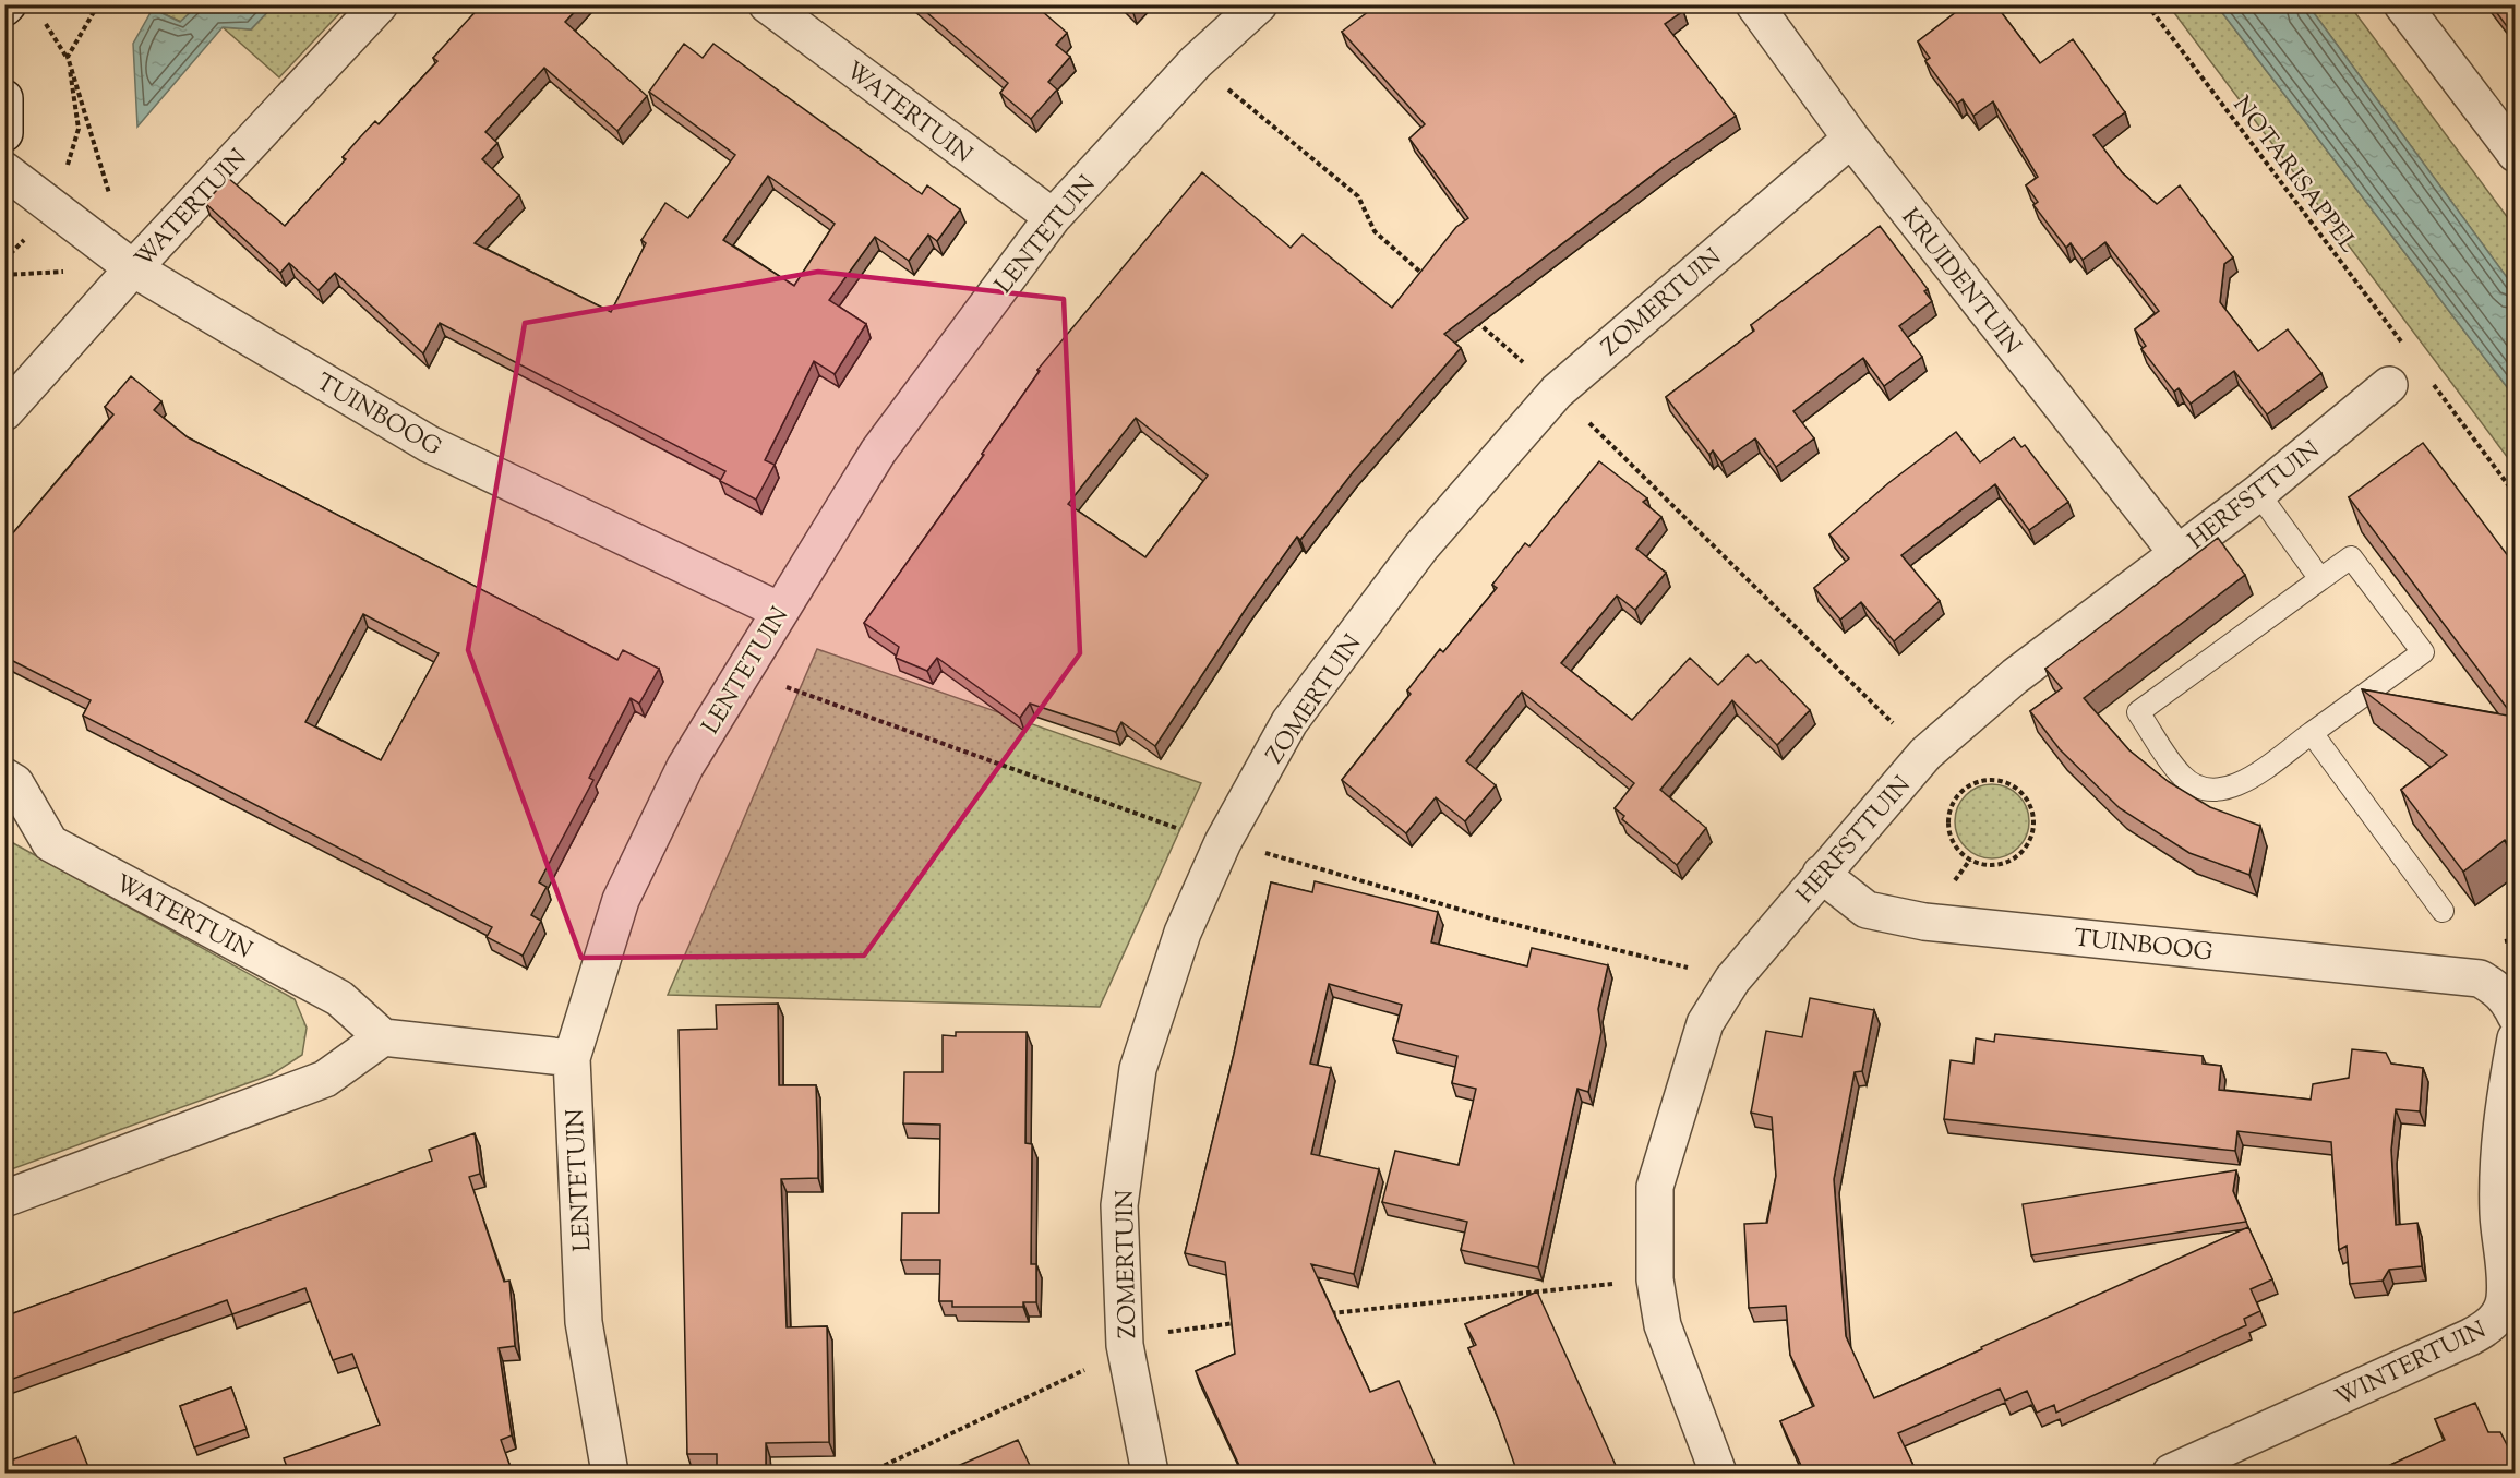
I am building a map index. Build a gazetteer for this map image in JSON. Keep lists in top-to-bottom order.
{
  "streets": {
    "street": [
      "WATERTUIN",
      "LENTETUIN",
      "KRUIDENTUIN",
      "ZOMERTUIN",
      "TUINBOOG",
      "HERFSTTUIN",
      "WINTERTUIN"
    ],
    "path": ["NOTARISAPPEL"]
  },
  "crossings": [
    ["WATERTUIN", "LENTETUIN"],
    ["WATERTUIN", "TUINBOOG"],
    ["LENTETUIN", "TUINBOOG"],
    ["KRUIDENTUIN", "ZOMERTUIN"],
    ["KRUIDENTUIN", "HERFSTTUIN"],
    ["TUINBOOG", "HERFSTTUIN"]
  ]
}
